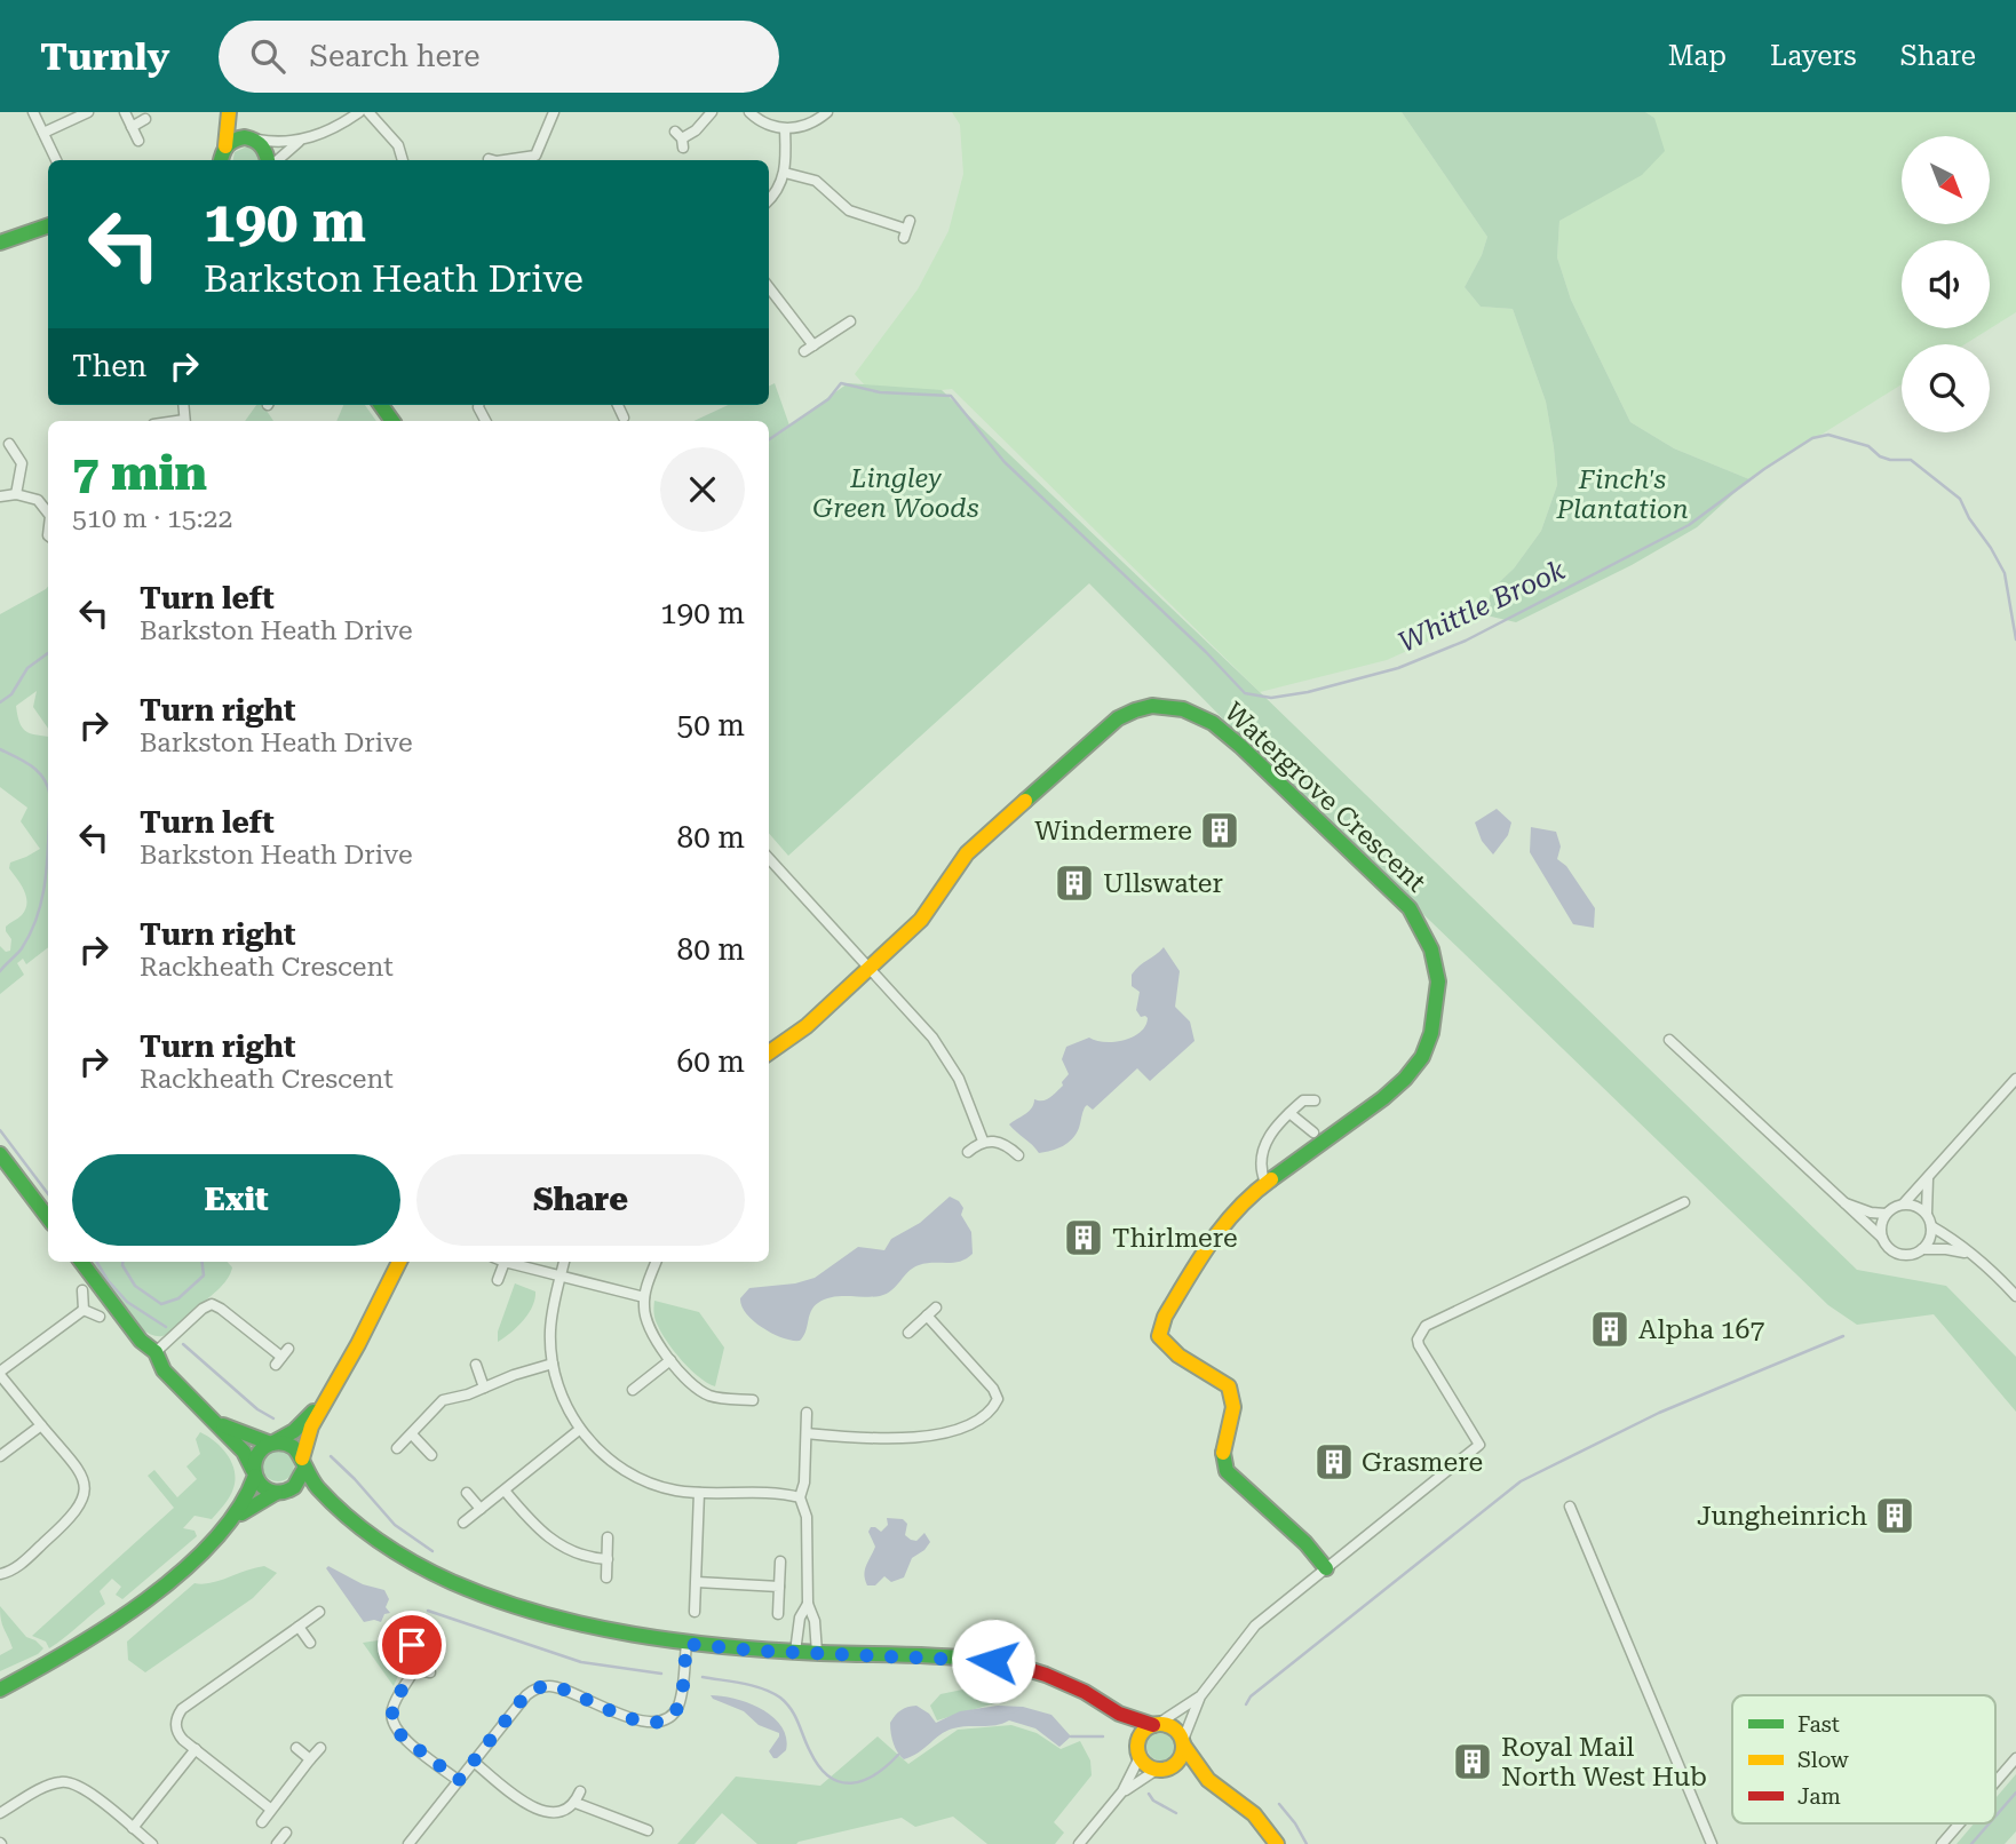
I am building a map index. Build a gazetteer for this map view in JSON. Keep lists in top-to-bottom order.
{
  "streets": {
    "street": ["Watergrove Crescent"]
  },
  "water": ["Whittle Brook"],
  "parks": ["Lingley Green Woods", "Finch's Plantation"],
  "places": {
    "building": [
      "Windermere",
      "Ullswater",
      "Thirlmere",
      "Alpha 167",
      "Grasmere",
      "Jungheinrich",
      "Royal Mail North West Hub"
    ]
  },
  "legend": ["Fast", "Slow", "Jam"],
  "north": "bottom right",
  "page": {
    "header": "Turnly",
    "search": "Search here",
    "nav": ["Map", "Layers", "Share"],
    "turn": ["190 m", "Barkston Heath Drive"],
    "then": "Then",
    "heading": ["7 min", "510 m · 15:22"],
    "list": [
      {
        "name": "Turn left",
        "note": "Barkston Heath Drive",
        "value": "190 m"
      },
      {
        "name": "Turn right",
        "note": "Barkston Heath Drive",
        "value": "50 m"
      },
      {
        "name": "Turn left",
        "note": "Barkston Heath Drive",
        "value": "80 m"
      },
      {
        "name": "Turn right",
        "note": "Rackheath Crescent",
        "value": "80 m"
      },
      {
        "name": "Turn right",
        "note": "Rackheath Crescent",
        "value": "60 m"
      }
    ],
    "buttons": ["Exit", "Share"]
  }
}
